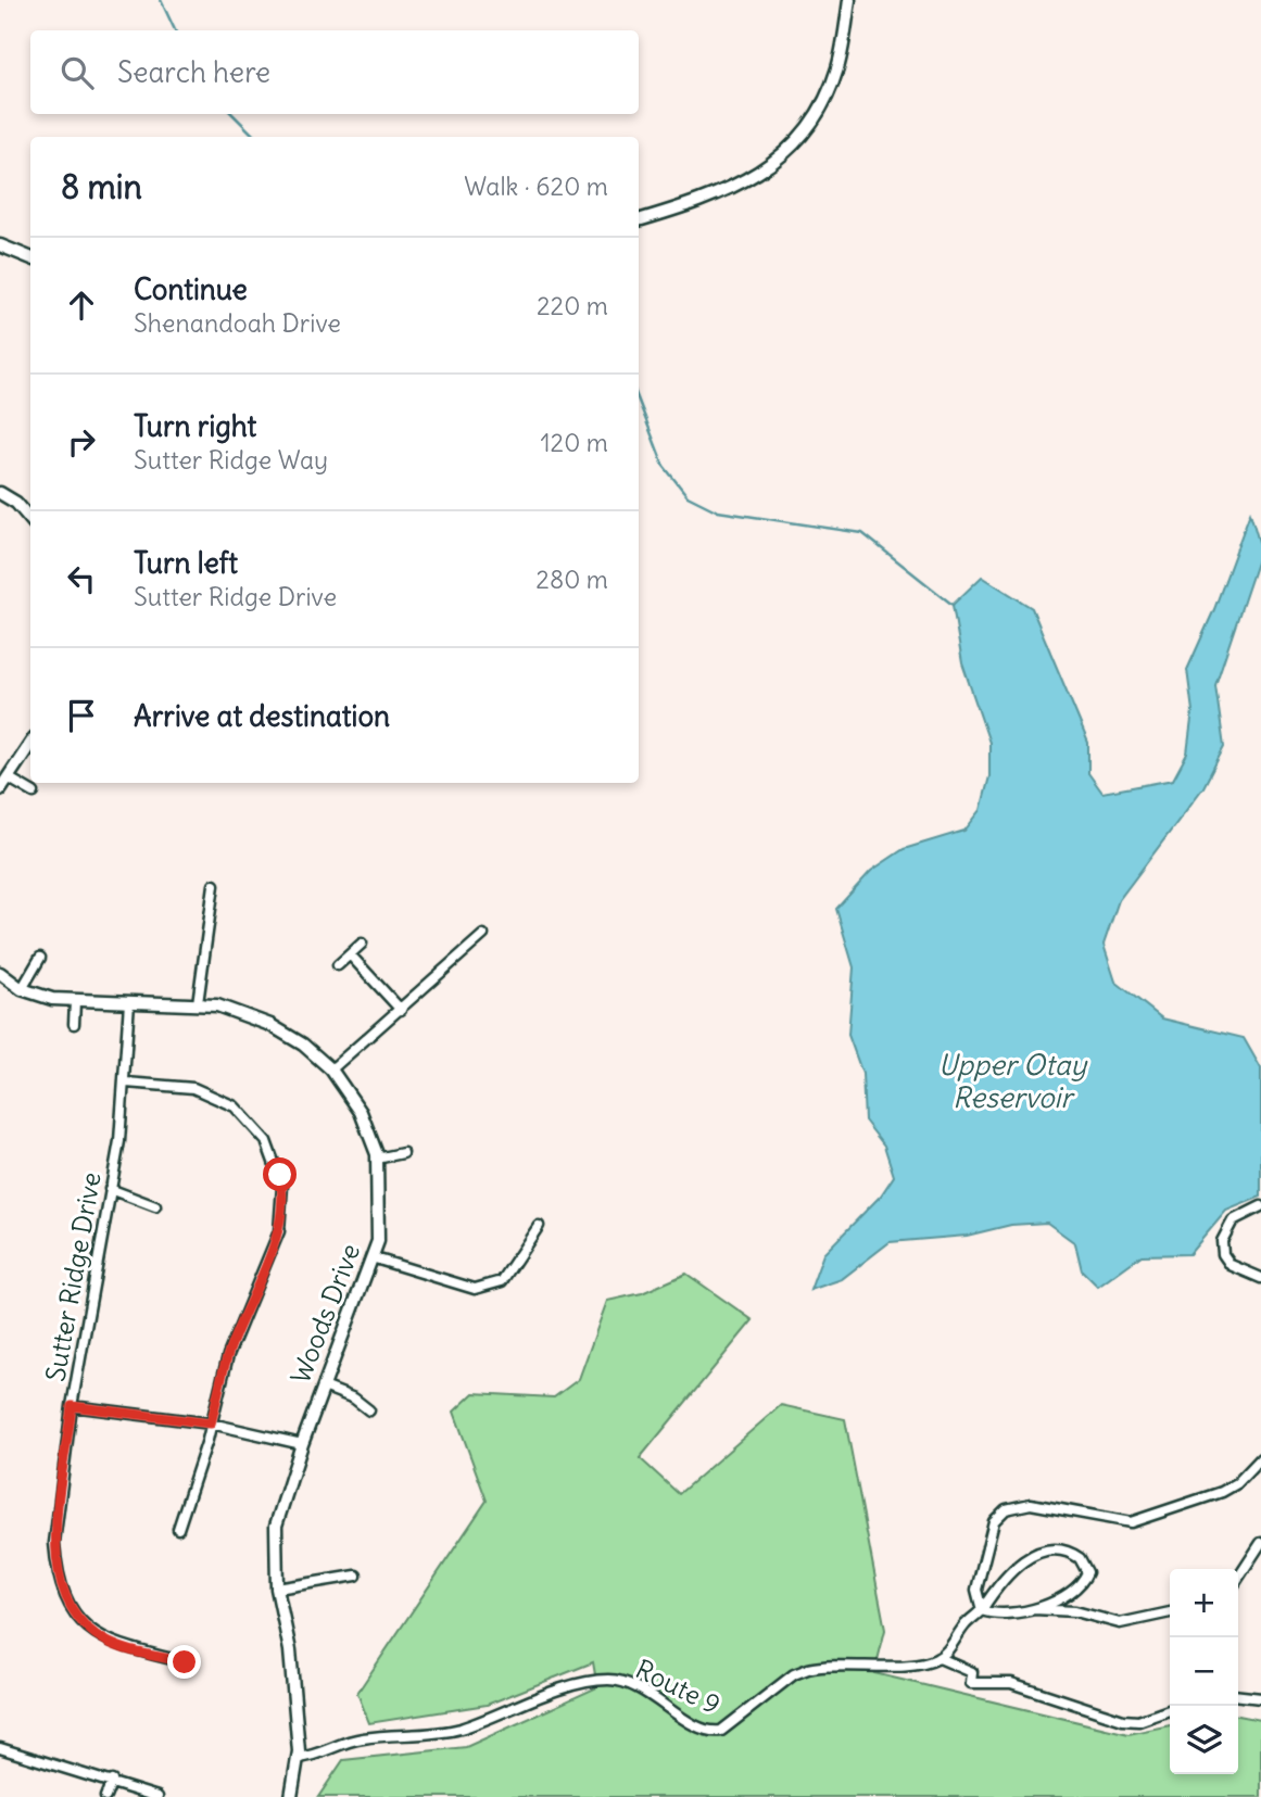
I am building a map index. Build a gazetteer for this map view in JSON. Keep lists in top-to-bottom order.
{
  "streets": {
    "street": ["Sutter Ridge Drive", "Woods Drive", "Route 9"]
  },
  "crossings": [
    ["Sutter Ridge Drive", "Woods Drive"],
    ["Woods Drive", "Route 9"]
  ],
  "water": ["Upper Otay Reservoir"],
  "page": {
    "search": "Search here",
    "heading": ["8 min", "Walk · 620 m"],
    "list": [
      ["Continue", "Shenandoah Drive", "220 m"],
      ["Turn right", "Sutter Ridge Way", "120 m"],
      ["Turn left", "Sutter Ridge Drive", "280 m"],
      "Arrive at destination"
    ],
    "map_buttons": ["+", "−"]
  }
}
